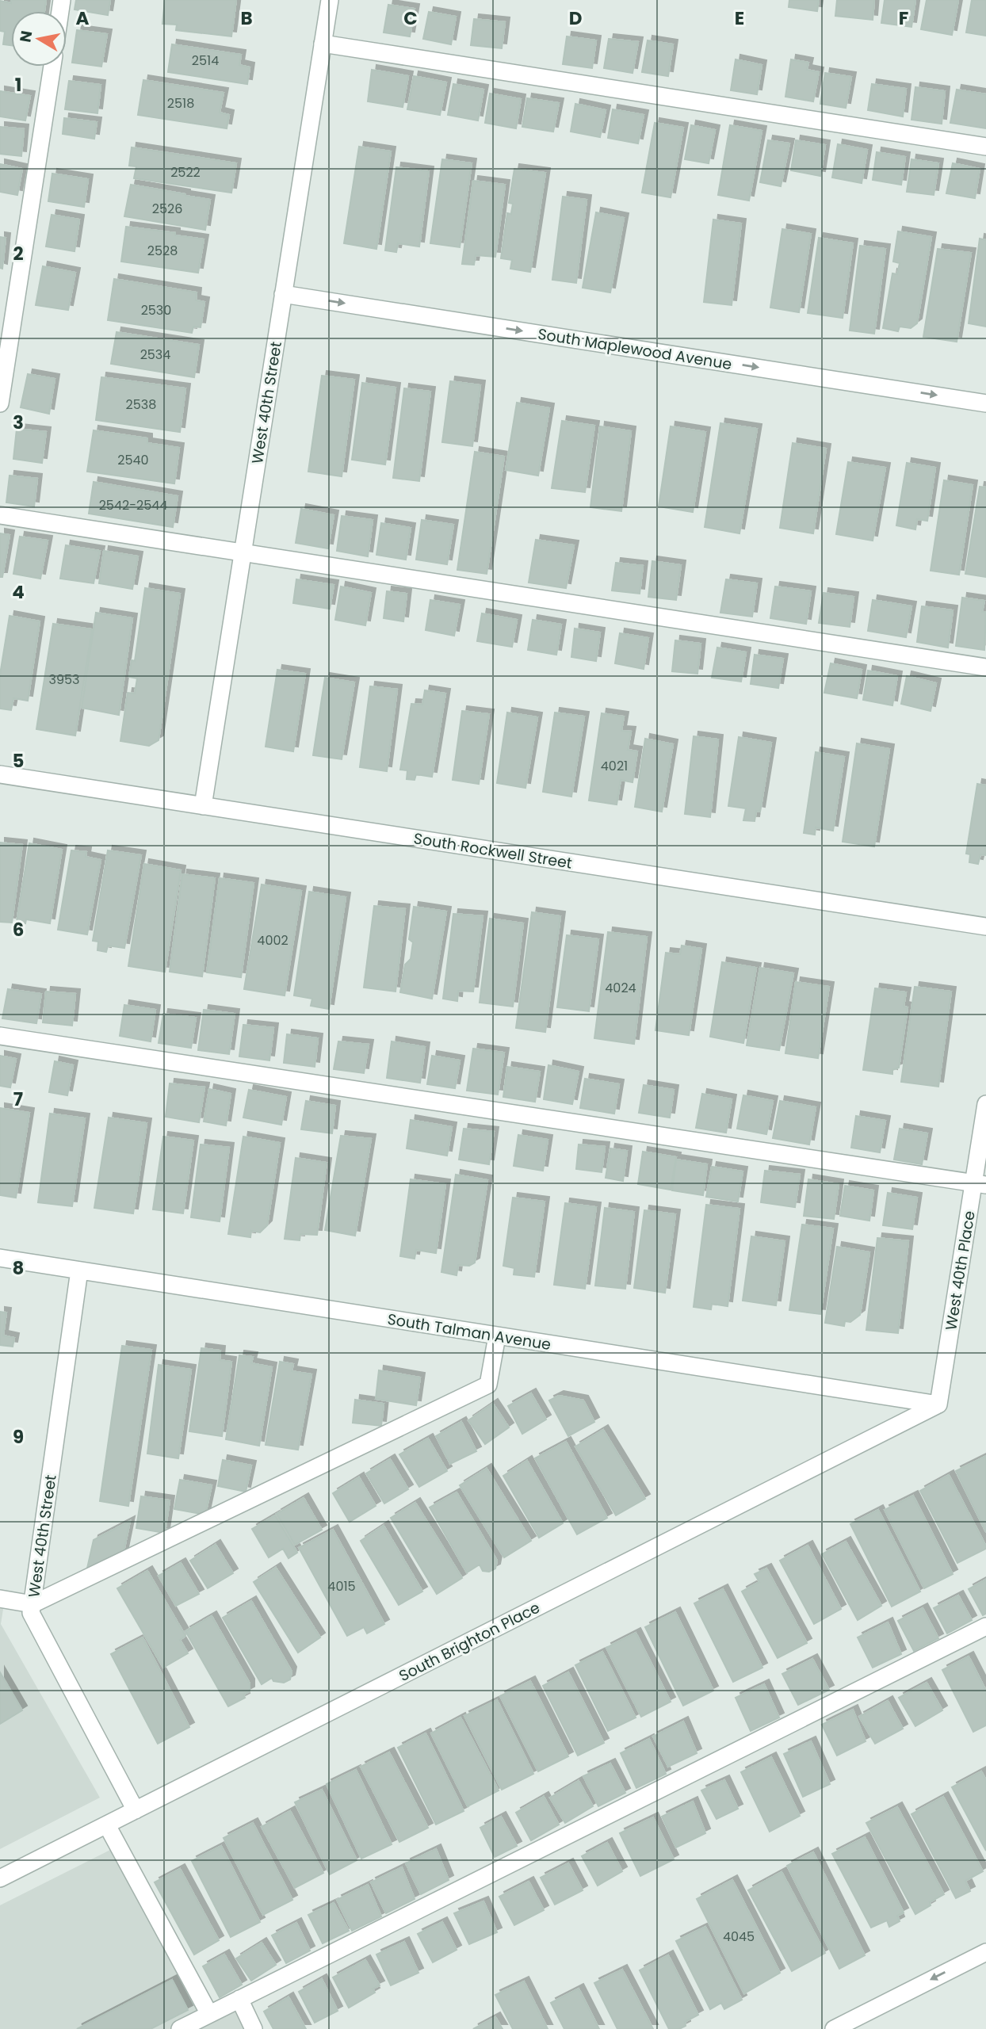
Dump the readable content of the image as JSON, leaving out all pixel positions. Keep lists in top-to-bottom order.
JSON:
{
  "streets": {
    "street": [
      "South Maplewood Avenue",
      "West 40th Street",
      "South Rockwell Street",
      "West 40th Place",
      "South Talman Avenue",
      "South Brighton Place"
    ]
  },
  "crossings": [
    ["South Maplewood Avenue", "West 40th Street"],
    ["West 40th Street", "South Rockwell Street"],
    ["West 40th Street", "South Talman Avenue"],
    ["West 40th Street", "South Brighton Place"],
    ["West 40th Place", "South Talman Avenue"],
    ["West 40th Place", "South Brighton Place"],
    ["South Talman Avenue", "South Brighton Place"]
  ],
  "one_way": ["South Maplewood Avenue"],
  "house_numbers": [
    "2514",
    "2518",
    "2522",
    "2526",
    "2528",
    "2530",
    "2534",
    "2538",
    "2540",
    "2542-2544",
    "3953",
    "4021",
    "4002",
    "4024",
    "4015",
    "4045"
  ],
  "north": "left",
  "grid": {
    "columns": [
      "A",
      "B",
      "C",
      "D",
      "E",
      "F"
    ],
    "rows": [
      "1",
      "2",
      "3",
      "4",
      "5",
      "6",
      "7",
      "8",
      "9"
    ]
  }
}
